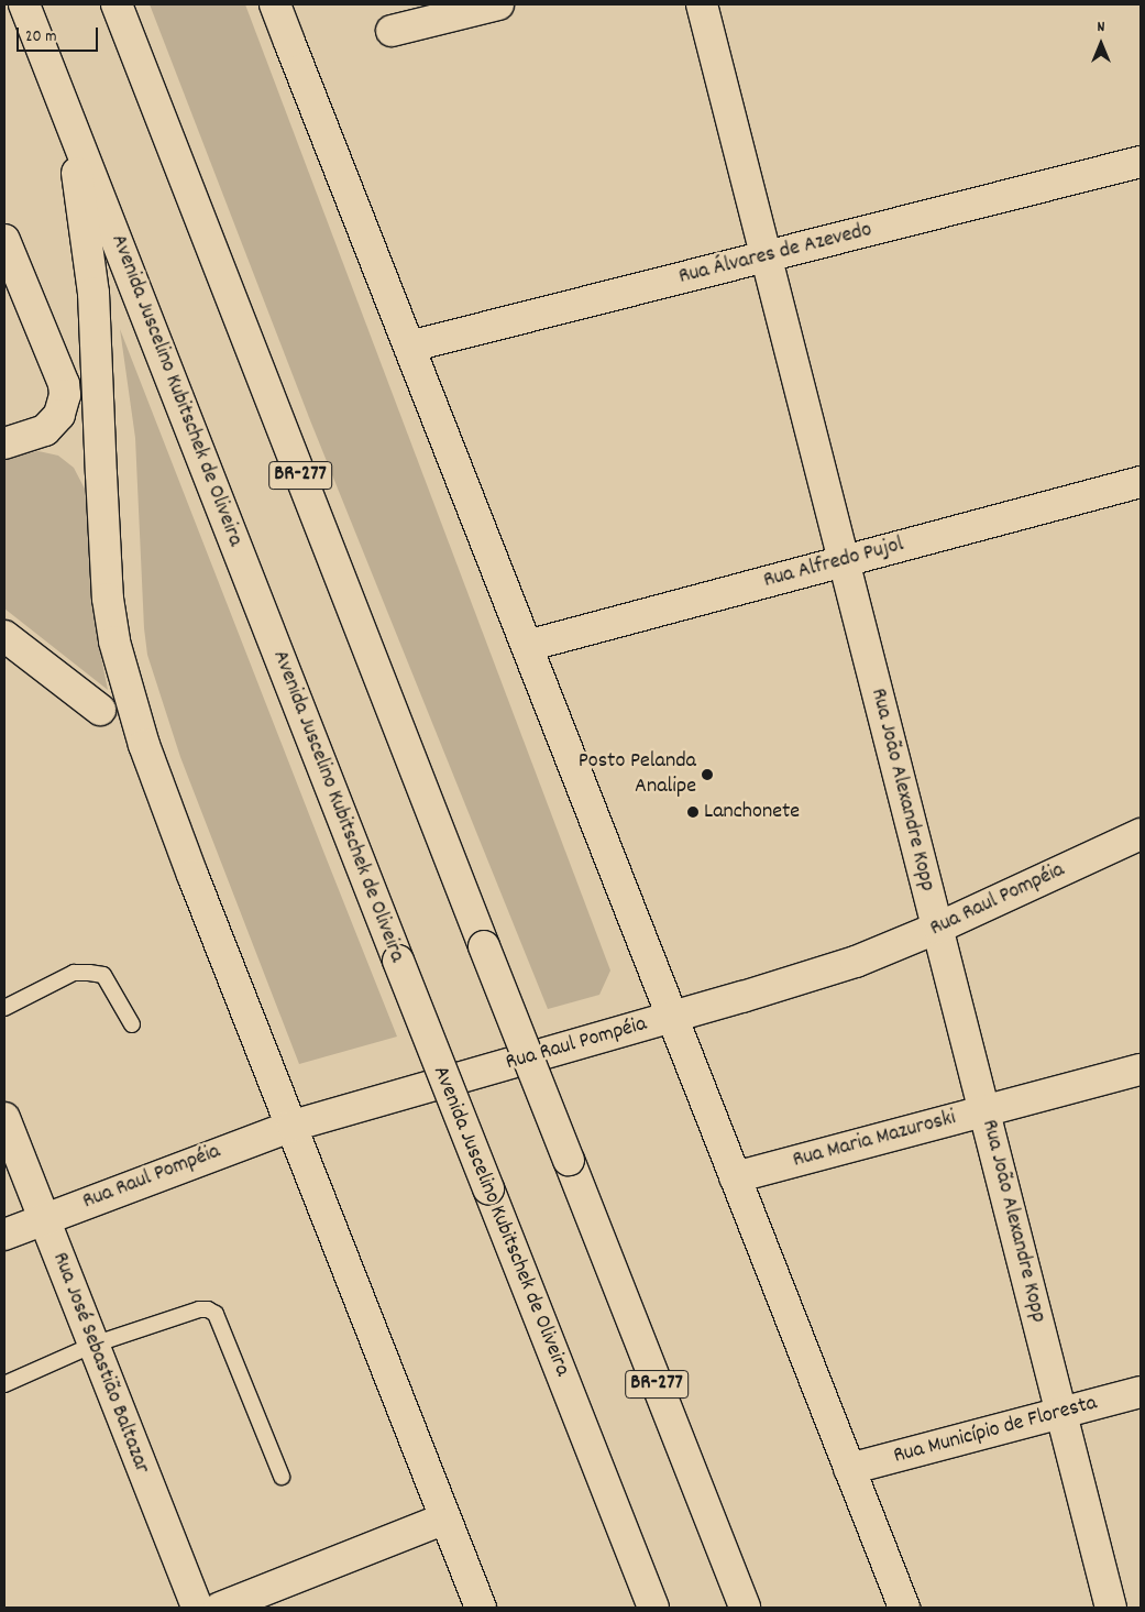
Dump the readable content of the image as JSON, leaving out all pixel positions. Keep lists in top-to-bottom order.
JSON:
{
  "streets": {
    "main road": [
      "Rua Álvares de Azevedo",
      "Avenida Juscelino Kubitschek de Oliveira",
      "BR-277",
      "Rua Alfredo Pujol",
      "Rua João Alexandre Kopp",
      "Rua Raul Pompéia",
      "Rua Maria Mazuroski",
      "Rua José Sebastião Baltazar",
      "Rua Município de Floresta"
    ]
  },
  "crossings": [
    ["Rua Álvares de Azevedo", "Rua João Alexandre Kopp"],
    ["Rua Alfredo Pujol", "Rua João Alexandre Kopp"],
    ["Rua João Alexandre Kopp", "Rua Raul Pompéia"],
    ["Rua João Alexandre Kopp", "Rua Maria Mazuroski"],
    ["Rua João Alexandre Kopp", "Rua Município de Floresta"],
    ["Rua Raul Pompéia", "Rua José Sebastião Baltazar"]
  ],
  "places": ["Posto Pelanda Analipe", "Lanchonete"],
  "scale_bar": "20 m",
  "north": "top"
}
